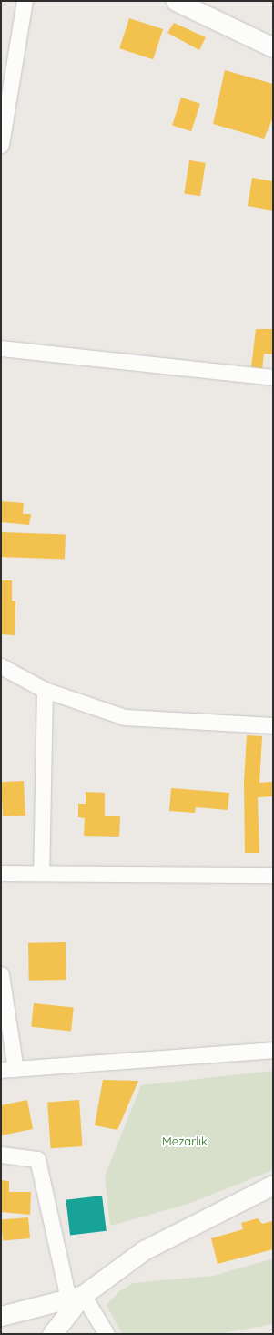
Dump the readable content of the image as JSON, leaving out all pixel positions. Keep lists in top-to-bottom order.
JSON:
{
  "parks": ["Mezarlık"]
}
